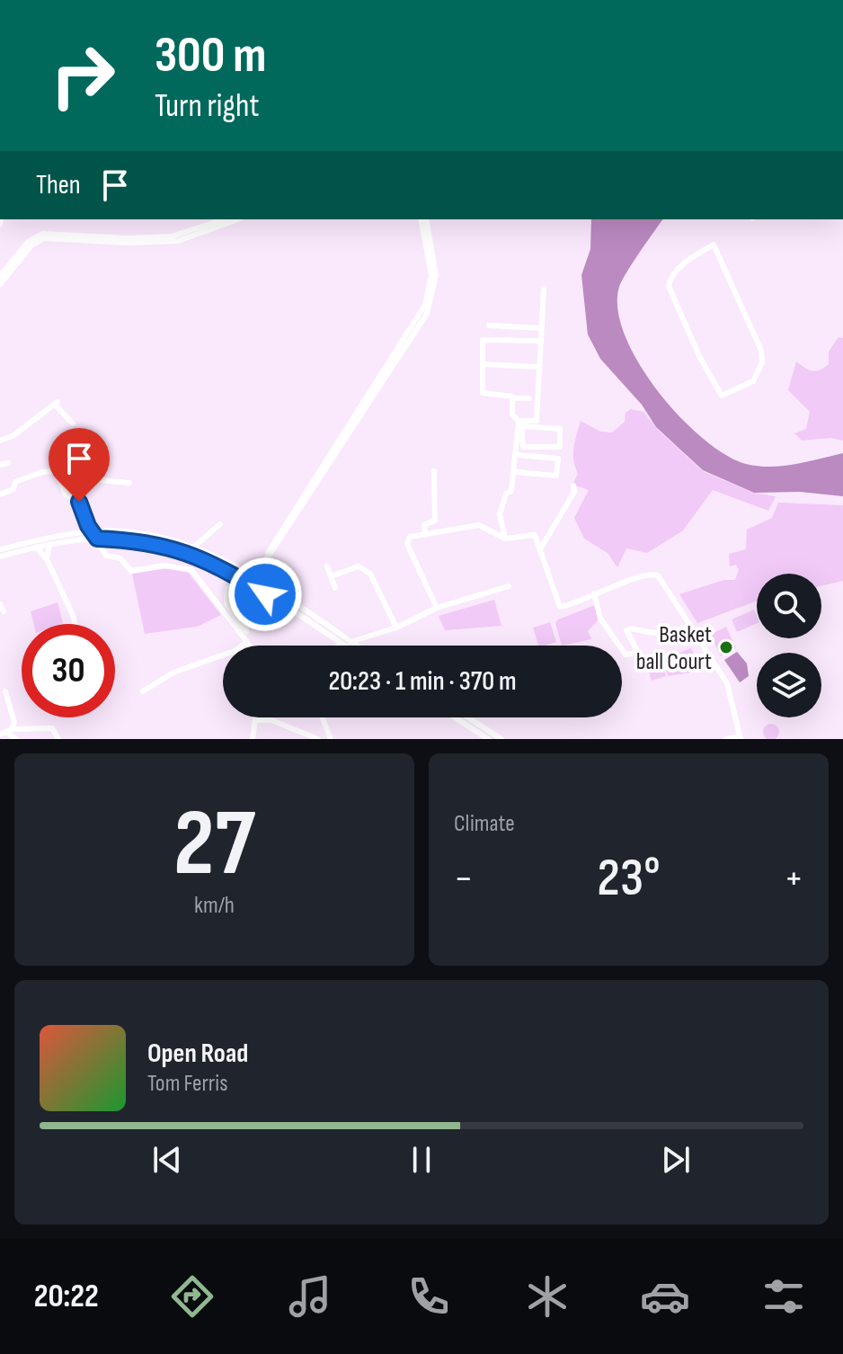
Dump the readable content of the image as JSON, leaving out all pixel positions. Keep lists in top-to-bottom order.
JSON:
{
  "places": ["Basket ball Court"],
  "page": {
    "turn": ["300 m", "Turn right"],
    "then": "Then",
    "limit": "30",
    "trip": "20:23 · 1 min · 370 m",
    "tile": [
      ["27", "km/h"],
      "Climate"
    ],
    "heat": ["−", "23°", "+"],
    "song": ["Open Road", "Tom Ferris"],
    "tabs": "20:22"
  }
}
